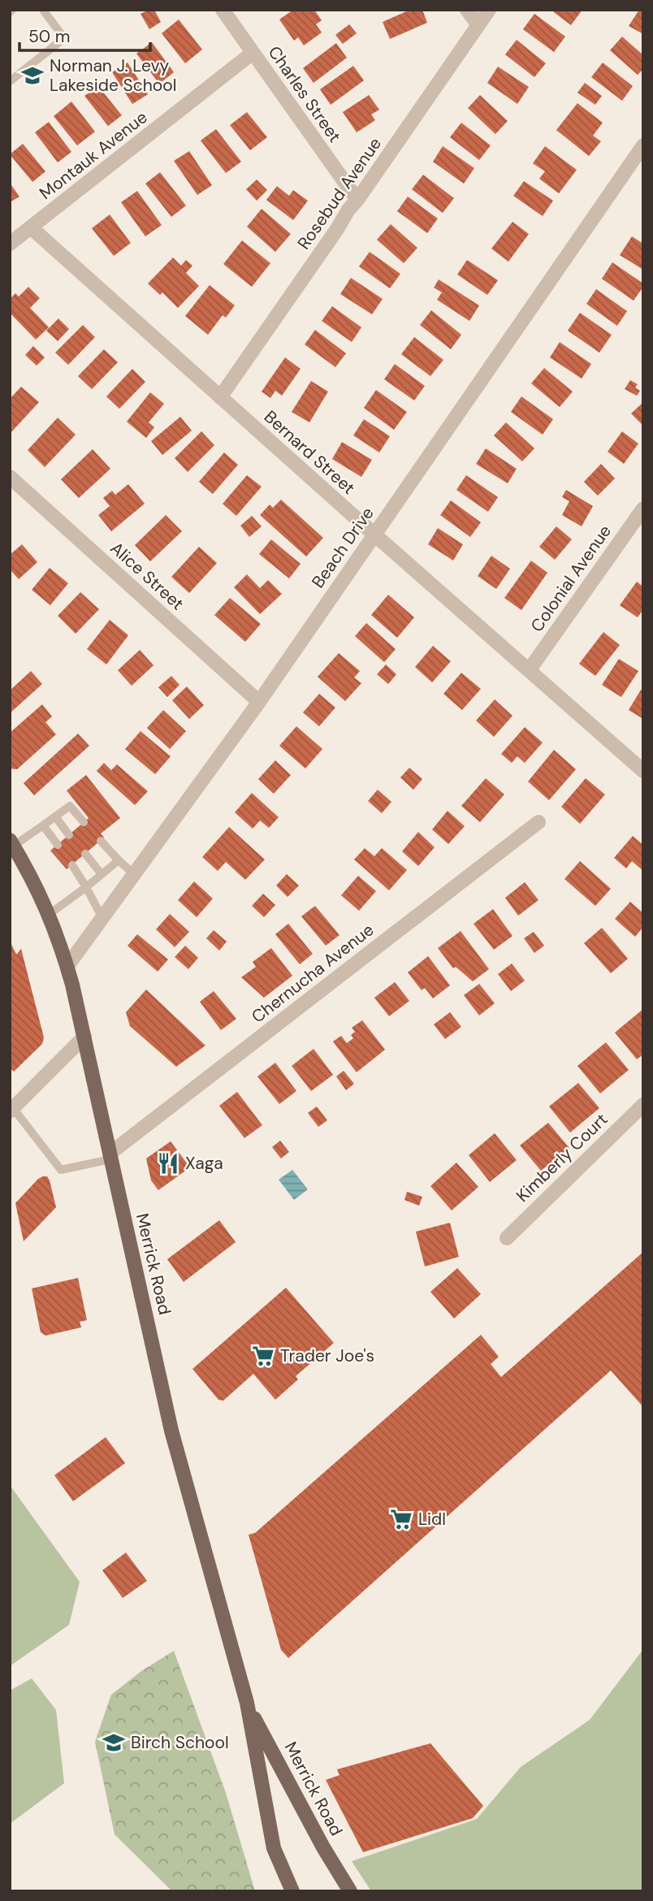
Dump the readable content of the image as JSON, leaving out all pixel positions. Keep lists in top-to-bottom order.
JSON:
{
  "streets": {
    "main road": ["Merrick Road"],
    "street": [
      "Charles Street",
      "Montauk Avenue",
      "Rosebud Avenue",
      "Bernard Street",
      "Beach Drive",
      "Alice Street",
      "Colonial Avenue",
      "Chernucha Avenue",
      "Kimberly Court"
    ]
  },
  "crossings": [
    ["Charles Street", "Montauk Avenue"],
    ["Charles Street", "Rosebud Avenue"],
    ["Montauk Avenue", "Bernard Street"],
    ["Rosebud Avenue", "Bernard Street"],
    ["Bernard Street", "Beach Drive"],
    ["Bernard Street", "Colonial Avenue"],
    ["Beach Drive", "Alice Street"],
    ["Beach Drive", "Merrick Road"],
    ["Chernucha Avenue", "Merrick Road"]
  ],
  "places": {
    "school or university": ["Norman J. Levy Lakeside School", "Birch School"],
    "restaurant": ["Xaga"],
    "supermarket": ["Trader Joe's", "Lidl"]
  },
  "scale_bar": "50 m"
}
